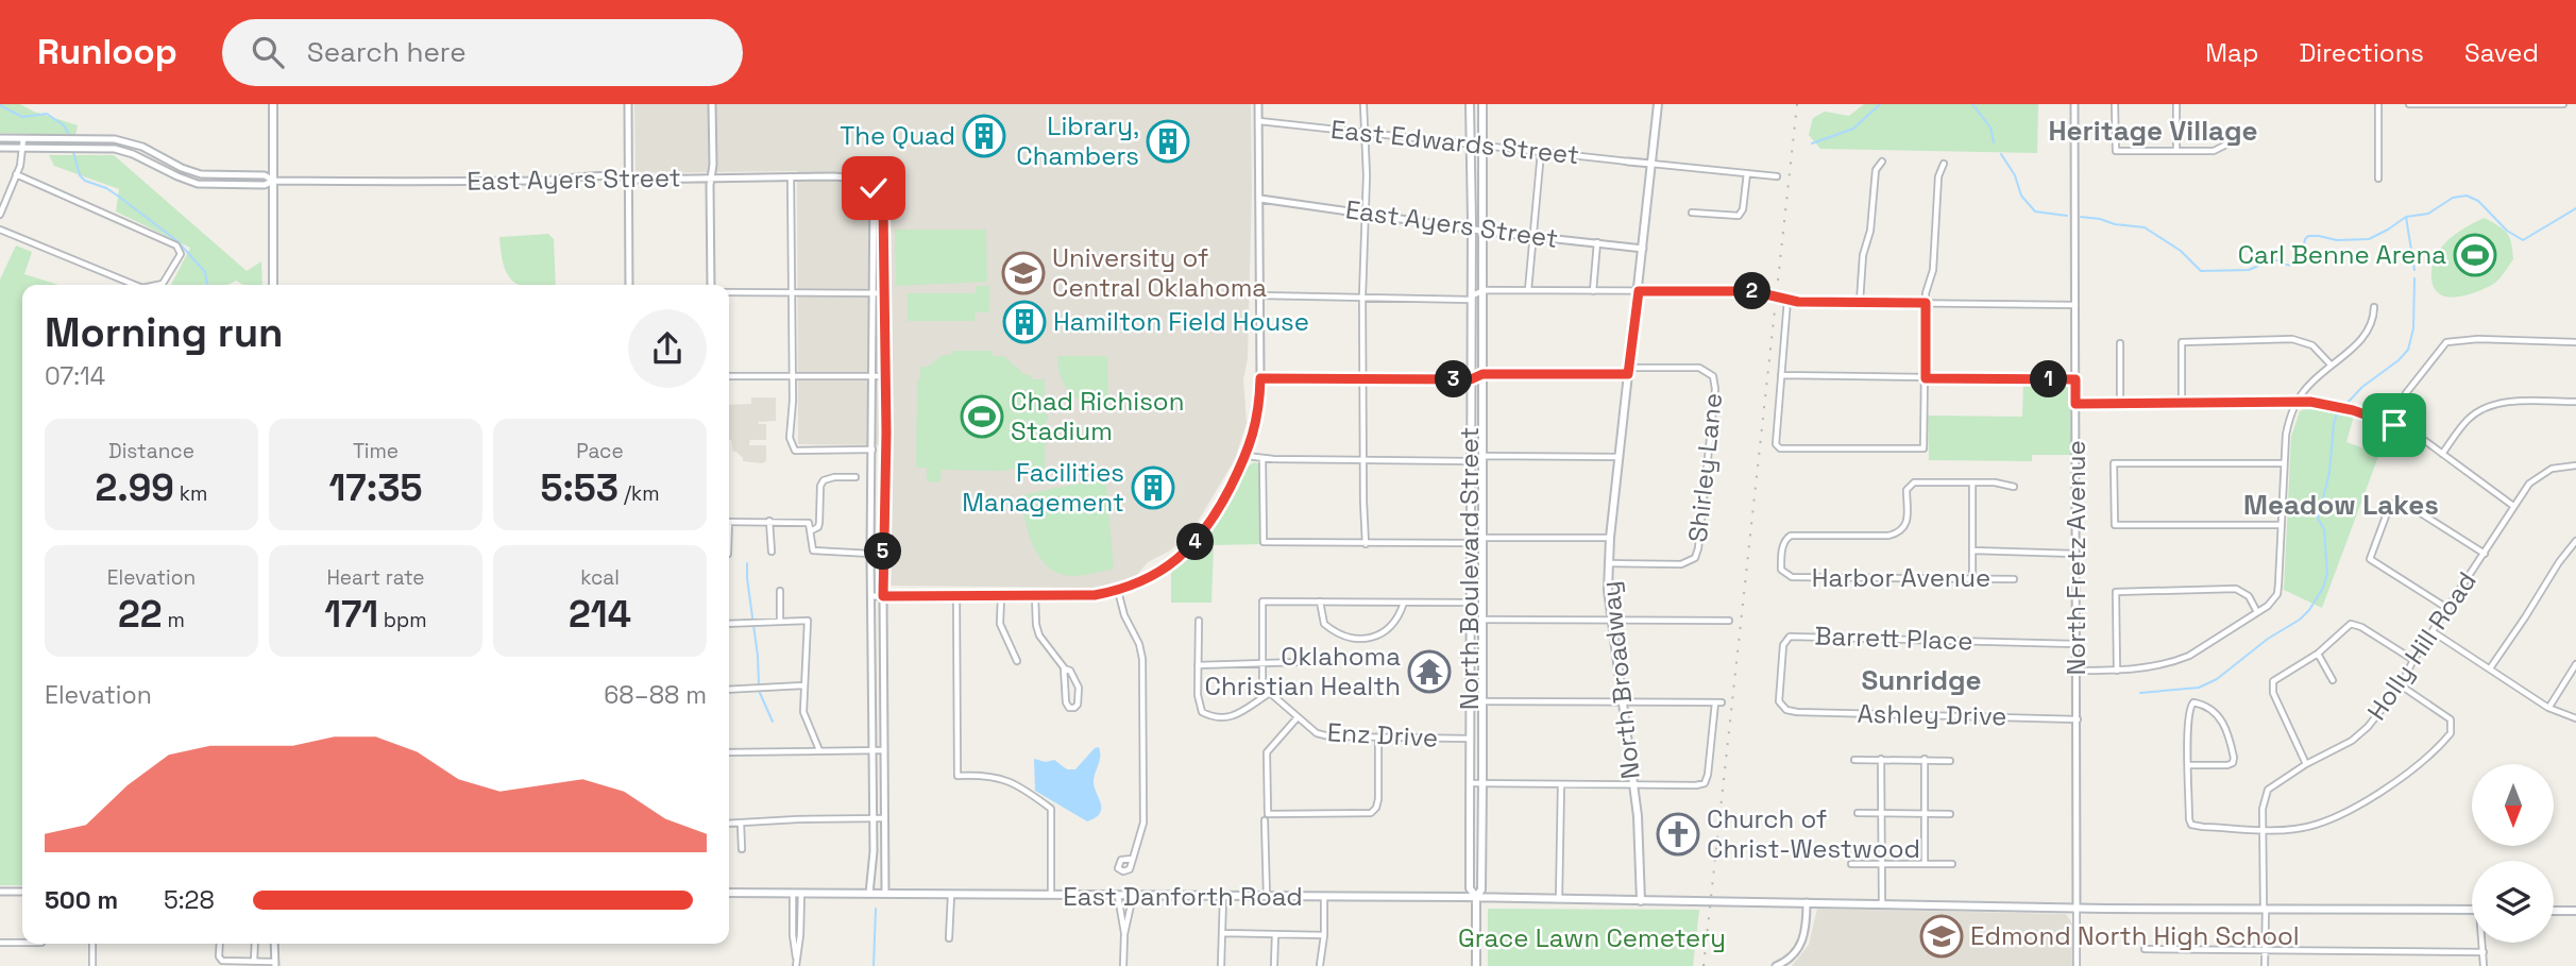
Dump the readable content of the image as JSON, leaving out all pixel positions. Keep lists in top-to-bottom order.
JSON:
{
  "streets": {
    "main road": ["North Boulevard Street", "North Broadway", "East Danforth Road"],
    "street": [
      "East Edwards Street",
      "East Ayers Street",
      "Shirley Lane",
      "North Fretz Avenue",
      "Harbor Avenue",
      "Barrett Place",
      "Holly Hill Road",
      "Ashley Drive",
      "Enz Drive"
    ]
  },
  "crossings": [
    ["East Edwards Street", "North Boulevard Street"],
    ["East Edwards Street", "North Broadway"],
    ["East Ayers Street", "North Boulevard Street"],
    ["East Ayers Street", "North Broadway"],
    ["Shirley Lane", "North Broadway"],
    ["North Fretz Avenue", "Barrett Place"],
    ["North Fretz Avenue", "Ashley Drive"],
    ["North Fretz Avenue", "East Danforth Road"],
    ["North Boulevard Street", "Enz Drive"],
    ["North Boulevard Street", "East Danforth Road"],
    ["Barrett Place", "Ashley Drive"],
    ["Holly Hill Road", "East Danforth Road"],
    ["North Broadway", "East Danforth Road"]
  ],
  "districts": ["Heritage Village", "Meadow Lakes", "Sunridge"],
  "parks": ["Grace Lawn Cemetery"],
  "places": {
    "building": [
      "The Quad",
      "Library, Chambers",
      "Hamilton Field House",
      "Facilities Management"
    ],
    "sports": ["Carl Benne Arena", "Chad Richison Stadium"],
    "school or university": ["University of Central Oklahoma", "Edmond North High School"],
    "temple": ["Oklahoma Christian Health"],
    "church": ["Church of Christ-Westwood"]
  },
  "north": "bottom",
  "page": {
    "header": "Runloop",
    "search": "Search here",
    "nav": ["Map", "Directions", "Saved"],
    "pins": [
      "2",
      "1",
      "3",
      "4",
      "5"
    ],
    "heading": ["Morning run", "07:14"],
    "stats": [
      ["Distance", "2.99 km"],
      ["Time", "17:35"],
      ["Pace", "5:53 /km"],
      ["Elevation", "22 m"],
      ["Heart rate", "171 bpm"],
      ["kcal", "214"]
    ],
    "chart": ["Elevation", "68–88 m"],
    "list": [
      {
        "name": "500 m",
        "note": "5:28"
      }
    ]
  }
}
